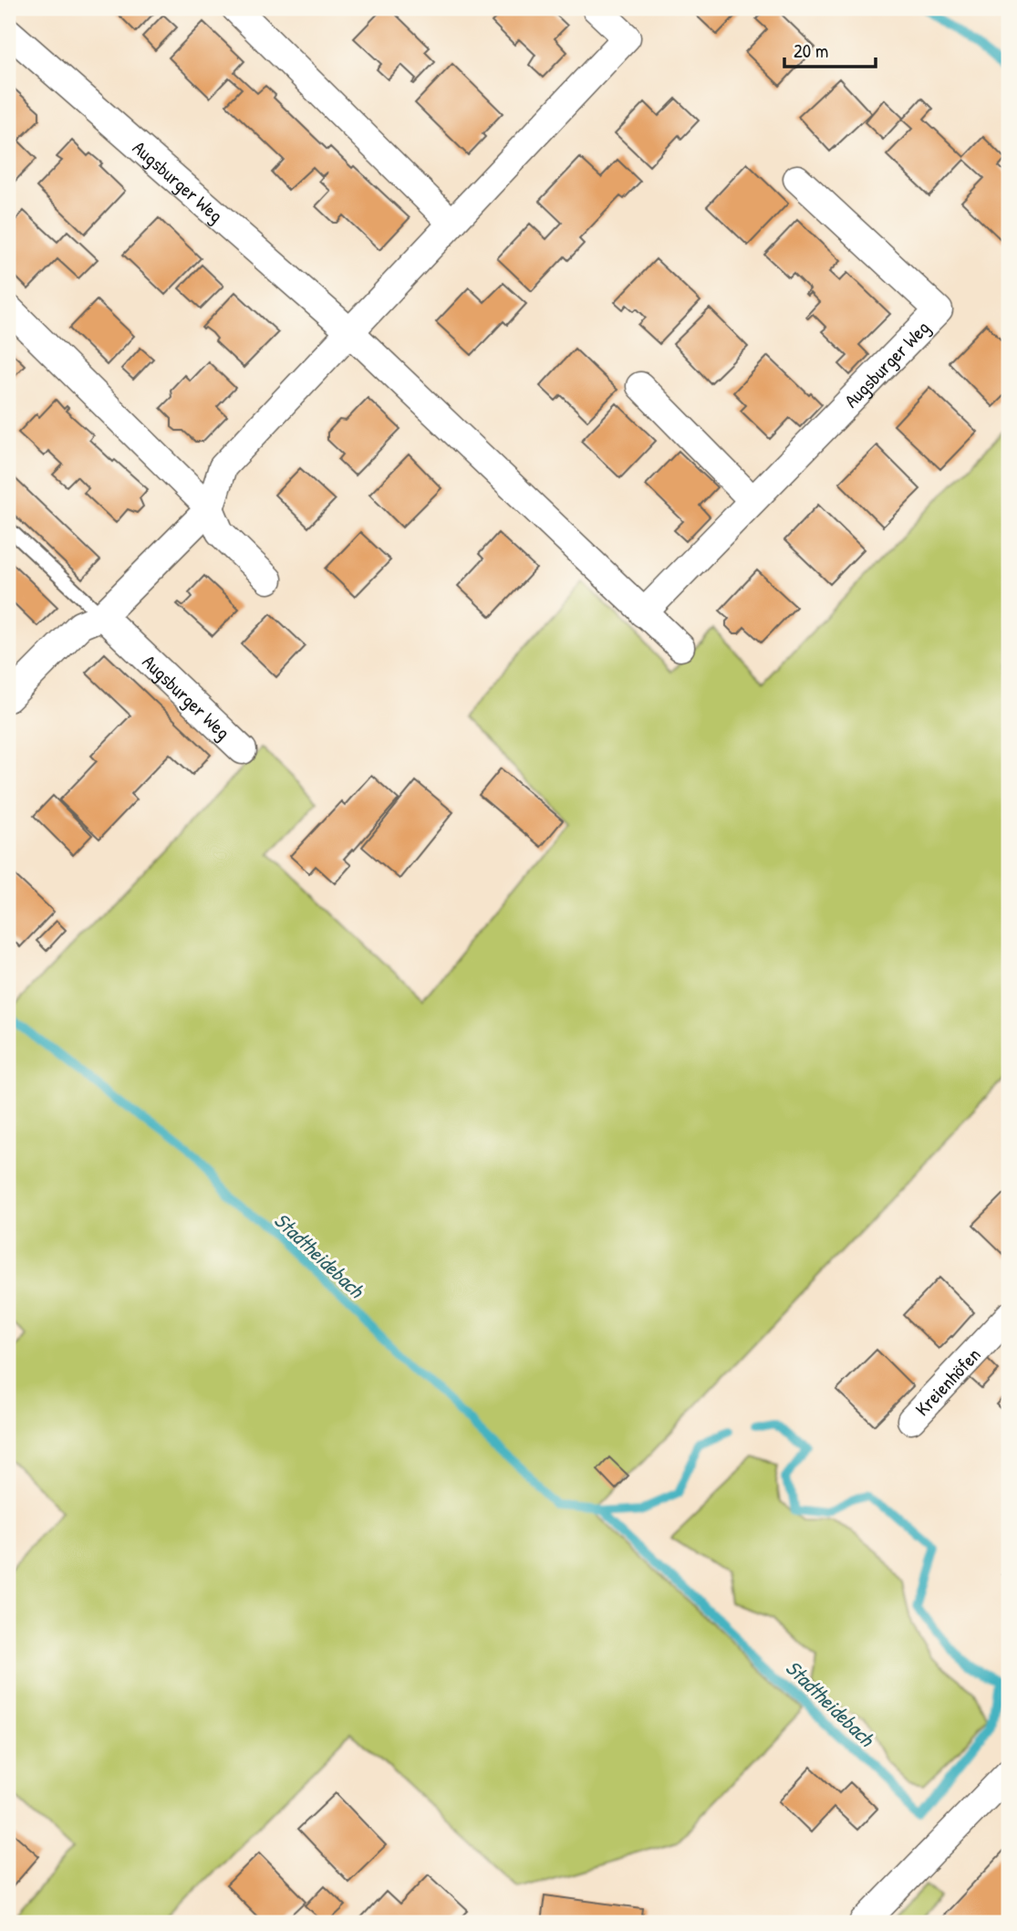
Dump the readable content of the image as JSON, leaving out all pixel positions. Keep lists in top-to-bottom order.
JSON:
{
  "streets": {
    "street": ["Augsburger Weg", "Kreienhöfen"]
  },
  "water": ["Stadtheidebach"],
  "scale_bar": "20 m"
}
